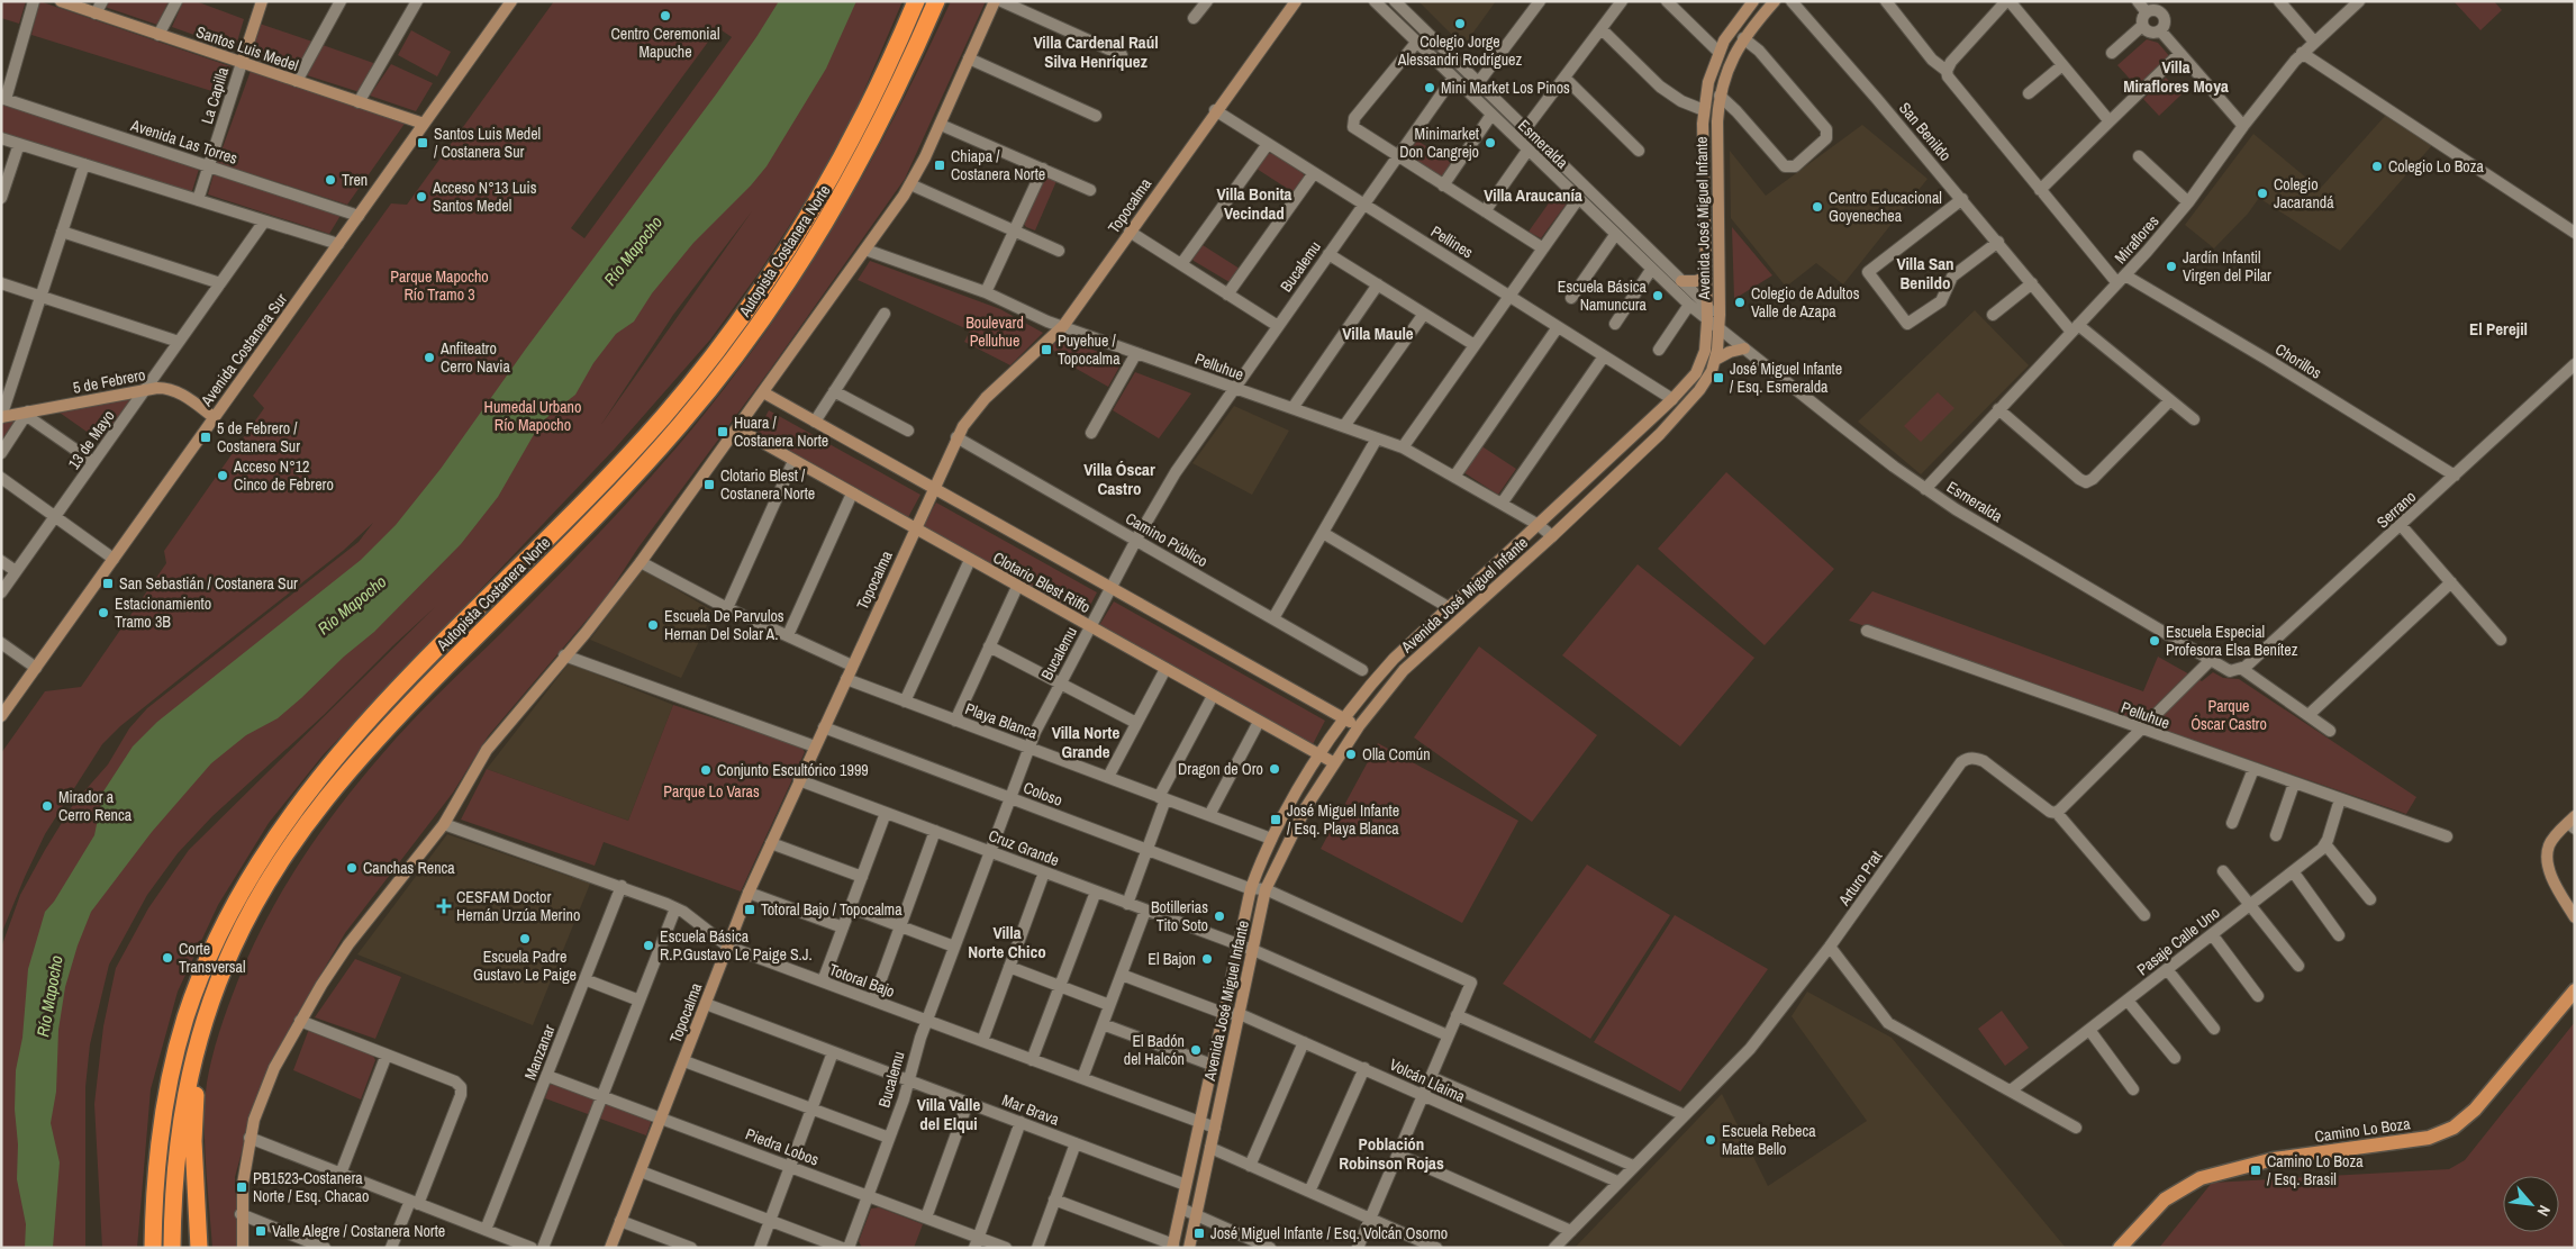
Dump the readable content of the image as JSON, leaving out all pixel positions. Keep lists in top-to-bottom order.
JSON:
{
  "streets": {
    "highway": ["Autopista Costanera Norte"],
    "main road": ["Camino Lo Boza"],
    "street": [
      "Santos Luis Medel",
      "La Capilla",
      "San Benildo",
      "Avenida Las Torres",
      "Esmeralda",
      "Topocalma",
      "Avenida José Miguel Infante",
      "Miraflores",
      "Pellines",
      "Bucalemu",
      "Avenida Costanera Sur",
      "Chorillos",
      "Pelluhue",
      "5 de Febrero",
      "13 de Mayo",
      "Serrano",
      "Camino Público",
      "Clotario Blest Riffo",
      "Playa Blanca",
      "Coloso",
      "Cruz Grande",
      "Arturo Prat",
      "Pasaje Calle Uno",
      "Totoral Bajo",
      "Manzanar",
      "Volcán Llaima",
      "Mar Brava",
      "Piedra Lobos"
    ]
  },
  "crossings": [
    ["Santos Luis Medel", "La Capilla"],
    ["Santos Luis Medel", "Avenida Costanera Sur"],
    ["La Capilla", "Avenida Las Torres"],
    ["San Benildo", "Miraflores"],
    ["Avenida Las Torres", "Avenida Costanera Sur"],
    ["Esmeralda", "Avenida José Miguel Infante"],
    ["Esmeralda", "Miraflores"],
    ["Esmeralda", "Bucalemu"],
    ["Esmeralda", "Serrano"],
    ["Topocalma", "Pellines"],
    ["Topocalma", "Pelluhue"],
    ["Topocalma", "Camino Público"],
    ["Topocalma", "Clotario Blest Riffo"],
    ["Topocalma", "Playa Blanca"],
    ["Topocalma", "Coloso"],
    ["Topocalma", "Cruz Grande"],
    ["Topocalma", "Totoral Bajo"],
    ["Topocalma", "Mar Brava"],
    ["Topocalma", "Piedra Lobos"],
    ["Avenida José Miguel Infante", "Pellines"],
    ["Avenida José Miguel Infante", "Pelluhue"],
    ["Avenida José Miguel Infante", "Clotario Blest Riffo"],
    ["Avenida José Miguel Infante", "Playa Blanca"],
    ["Avenida José Miguel Infante", "Coloso"],
    ["Avenida José Miguel Infante", "Cruz Grande"],
    ["Avenida José Miguel Infante", "Totoral Bajo"],
    ["Avenida José Miguel Infante", "Volcán Llaima"],
    ["Avenida José Miguel Infante", "Mar Brava"],
    ["Miraflores", "Chorillos"],
    ["Pellines", "Bucalemu"],
    ["Bucalemu", "Pelluhue"],
    ["Bucalemu", "Camino Público"],
    ["Bucalemu", "Clotario Blest Riffo"],
    ["Bucalemu", "Playa Blanca"],
    ["Bucalemu", "Coloso"],
    ["Bucalemu", "Cruz Grande"],
    ["Bucalemu", "Totoral Bajo"],
    ["Bucalemu", "Mar Brava"],
    ["Bucalemu", "Piedra Lobos"],
    ["Avenida Costanera Sur", "5 de Febrero"],
    ["Chorillos", "Serrano"],
    ["5 de Febrero", "13 de Mayo"],
    ["Arturo Prat", "Volcán Llaima"],
    ["Totoral Bajo", "Manzanar"],
    ["Manzanar", "Piedra Lobos"]
  ],
  "districts": [
    "Villa Cardenal Raúl Silva Henríquez",
    "Villa Miraflores Moya",
    "Villa Bonita Vecindad",
    "Villa Araucanía",
    "Villa San Benildo",
    "El Perejil",
    "Villa Maule",
    "Villa Óscar Castro",
    "Villa Norte Grande",
    "Villa Norte Chico",
    "Villa Valle del Elqui",
    "Población Robinson Rojas"
  ],
  "water": ["Río Mapocho"],
  "parks": [
    "Parque Mapocho Río Tramo 3",
    "Boulevard Pelluhue",
    "Humedal Urbano Río Mapocho",
    "Parque Óscar Castro",
    "Parque Lo Varas"
  ],
  "places": {
    "other": [
      "Centro Ceremonial Mapuche",
      "Colegio Jorge Alessandri Rodríguez",
      "Mini Market Los Pinos",
      "Minimarket Don Cangrejo",
      "Colegio Lo Boza",
      "Tren",
      "Colegio Jacarandá",
      "Acceso N°13 Luis Santos Medel",
      "Centro Educacional Goyenechea",
      "Jardín Infantil Virgen del Pilar",
      "Escuela Básica Namuncura",
      "Colegio de Adultos Valle de Azapa",
      "Anfiteatro Cerro Navia",
      "Acceso N°12 Cinco de Febrero",
      "Estacionamiento Tramo 3B",
      "Escuela De Parvulos Hernan Del Solar A.",
      "Escuela Especial Profesora Elsa Benítez",
      "Olla Común",
      "Dragon de Oro",
      "Conjunto Escultórico 1999",
      "Mirador a Cerro Renca",
      "Canchas Renca",
      "Botillerias Tito Soto",
      "Escuela Padre Gustavo Le Paige",
      "Escuela Básica R.P.Gustavo Le Paige S.J.",
      "Corte Transversal",
      "El Bajon",
      "El Badón del Halcón",
      "Escuela Rebeca Matte Bello"
    ],
    "transit": [
      "Santos Luis Medel / Costanera Sur",
      "Chiapa / Costanera Norte",
      "Puyehue / Topocalma",
      "José Miguel Infante / Esq. Esmeralda",
      "Huara / Costanera Norte",
      "5 de Febrero / Costanera Sur",
      "Clotario Blest / Costanera Norte",
      "San Sebastián / Costanera Sur",
      "José Miguel Infante / Esq. Playa Blanca",
      "Totoral Bajo / Topocalma",
      "Camino Lo Boza / Esq. Brasil",
      "PB1523-Costanera Norte / Esq. Chacao",
      "Valle Alegre / Costanera Norte",
      "José Miguel Infante / Esq. Volcán Osorno"
    ],
    "health": ["CESFAM Doctor Hernán Urzúa Merino"]
  },
  "north": "bottom right"
}
